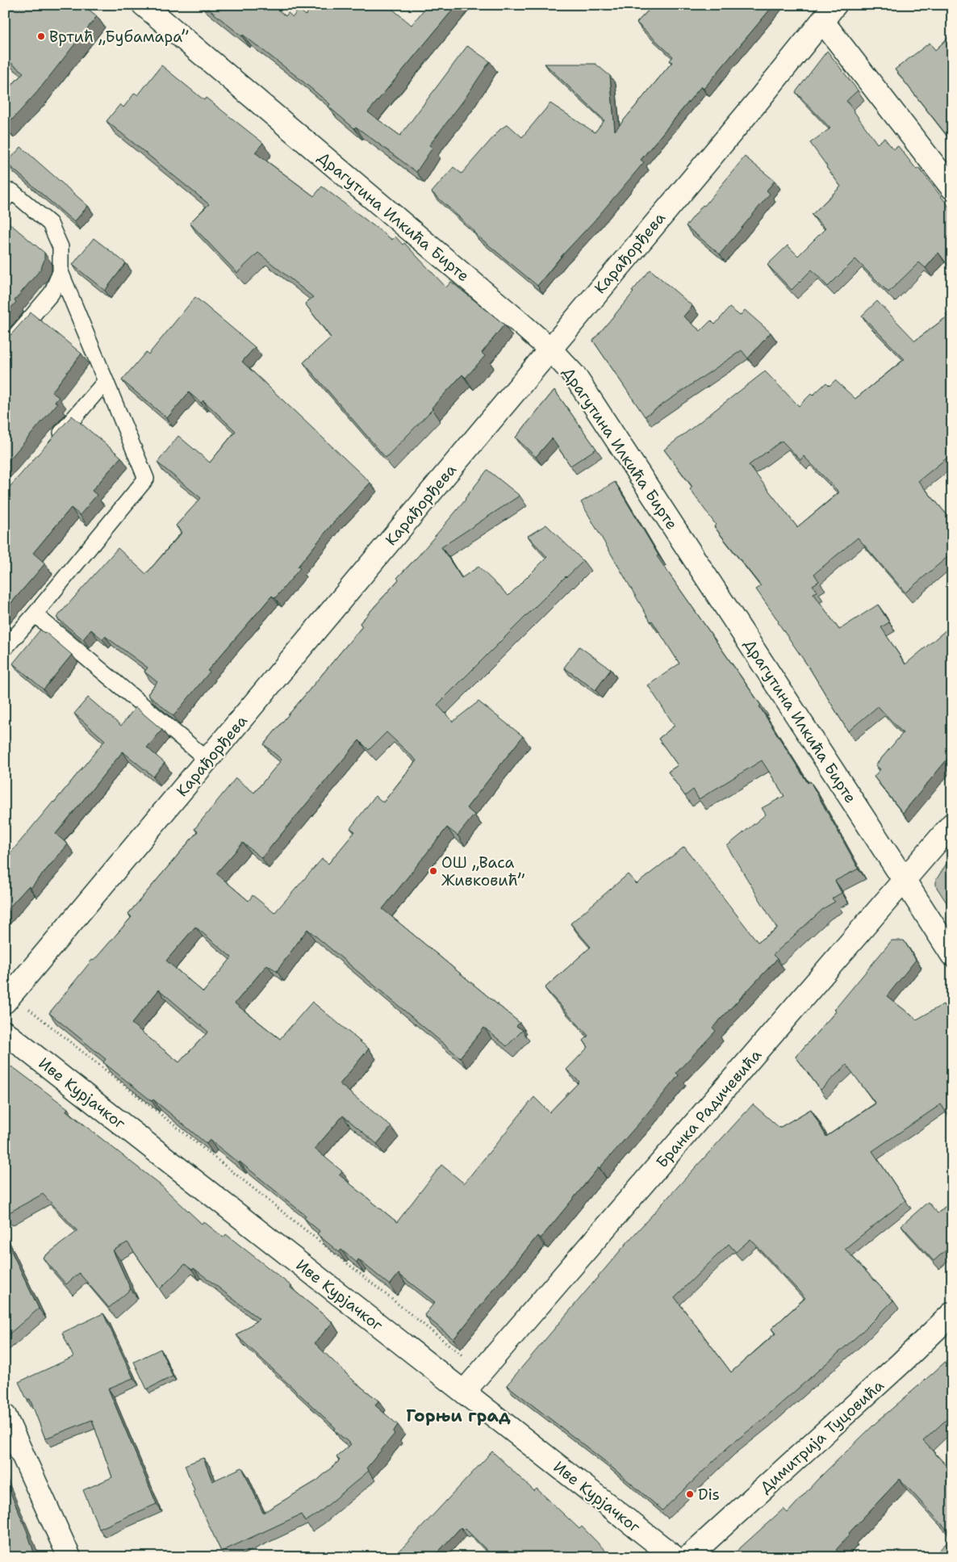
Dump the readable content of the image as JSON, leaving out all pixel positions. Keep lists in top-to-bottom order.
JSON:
{
  "streets": {
    "street": [
      "Драгутина Илкића Бирте",
      "Карађорђева",
      "Иве Курјачког",
      "Бранка Радичевића",
      "Димитрија Туцовића"
    ]
  },
  "crossings": [
    ["Драгутина Илкића Бирте", "Карађорђева"],
    ["Драгутина Илкића Бирте", "Бранка Радичевића"],
    ["Иве Курјачког", "Бранка Радичевића"]
  ],
  "districts": ["Горњи град"],
  "places": ["Вртић „Бубамара”", "ОШ „Васа Живковић”", "Dis"]
}
